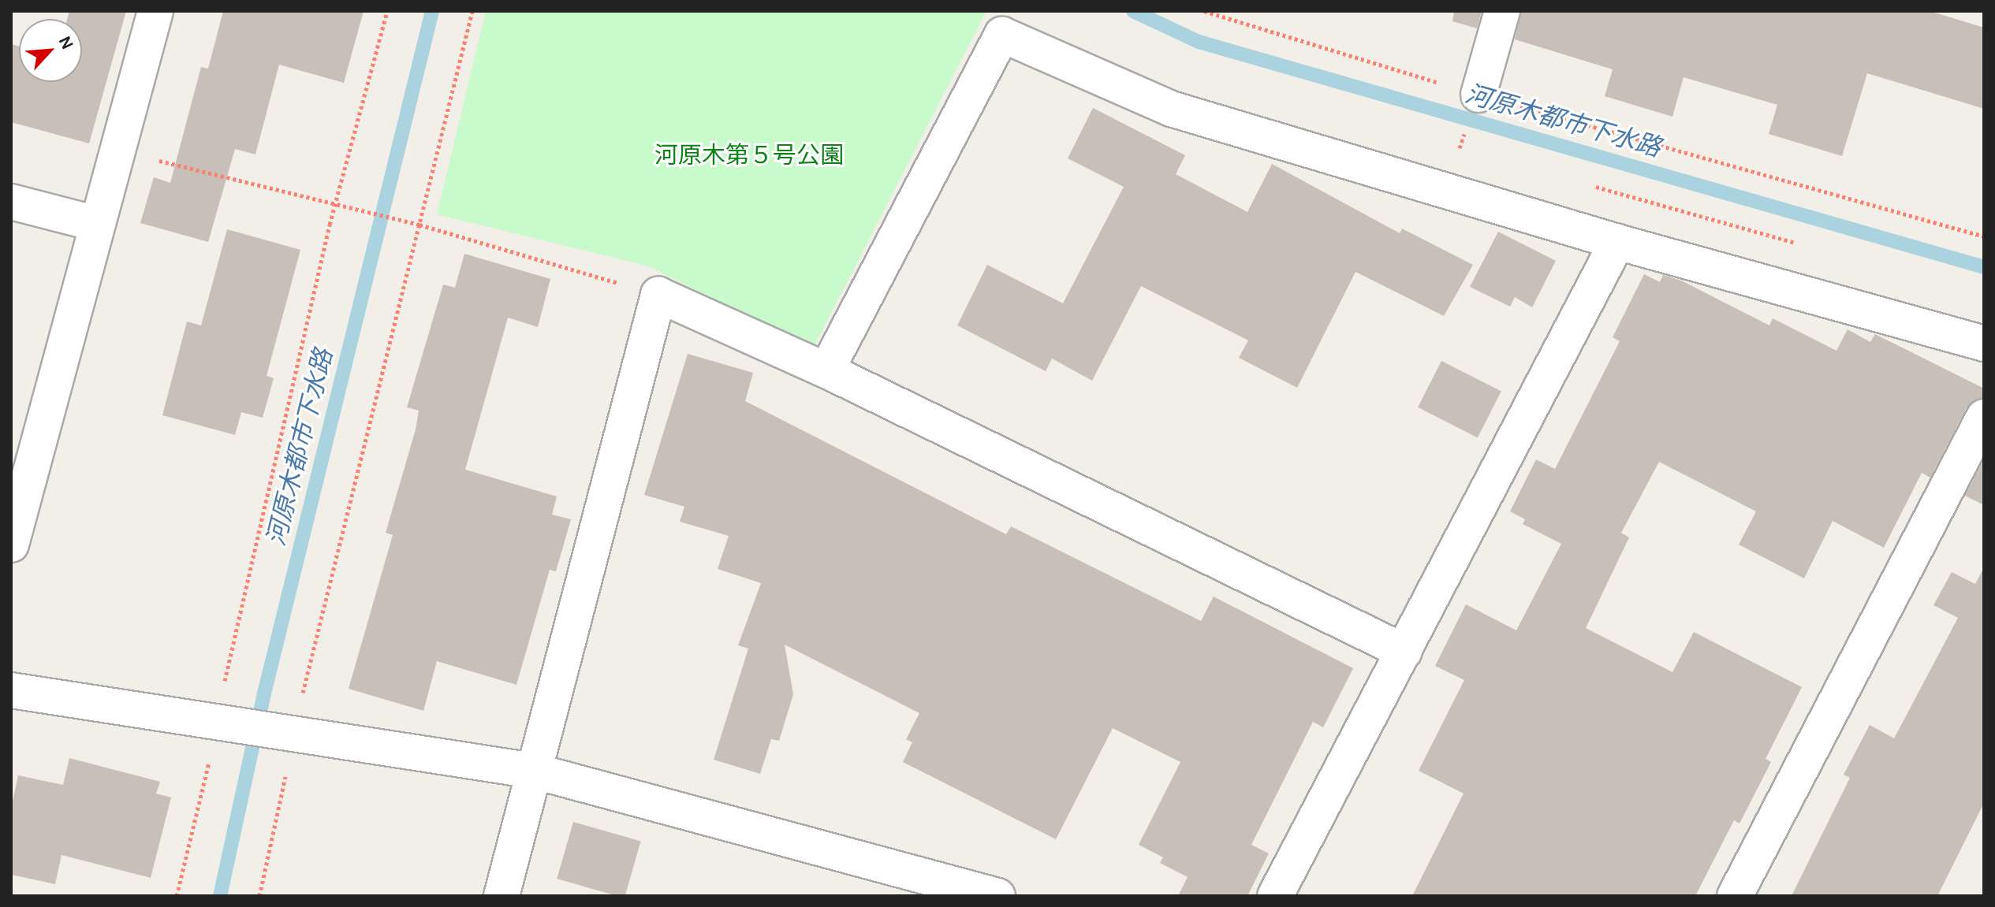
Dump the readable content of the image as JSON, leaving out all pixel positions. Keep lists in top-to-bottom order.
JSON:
{
  "water": ["河原木都市下水路"],
  "parks": ["河原木第５号公園"],
  "north": "top right"
}
